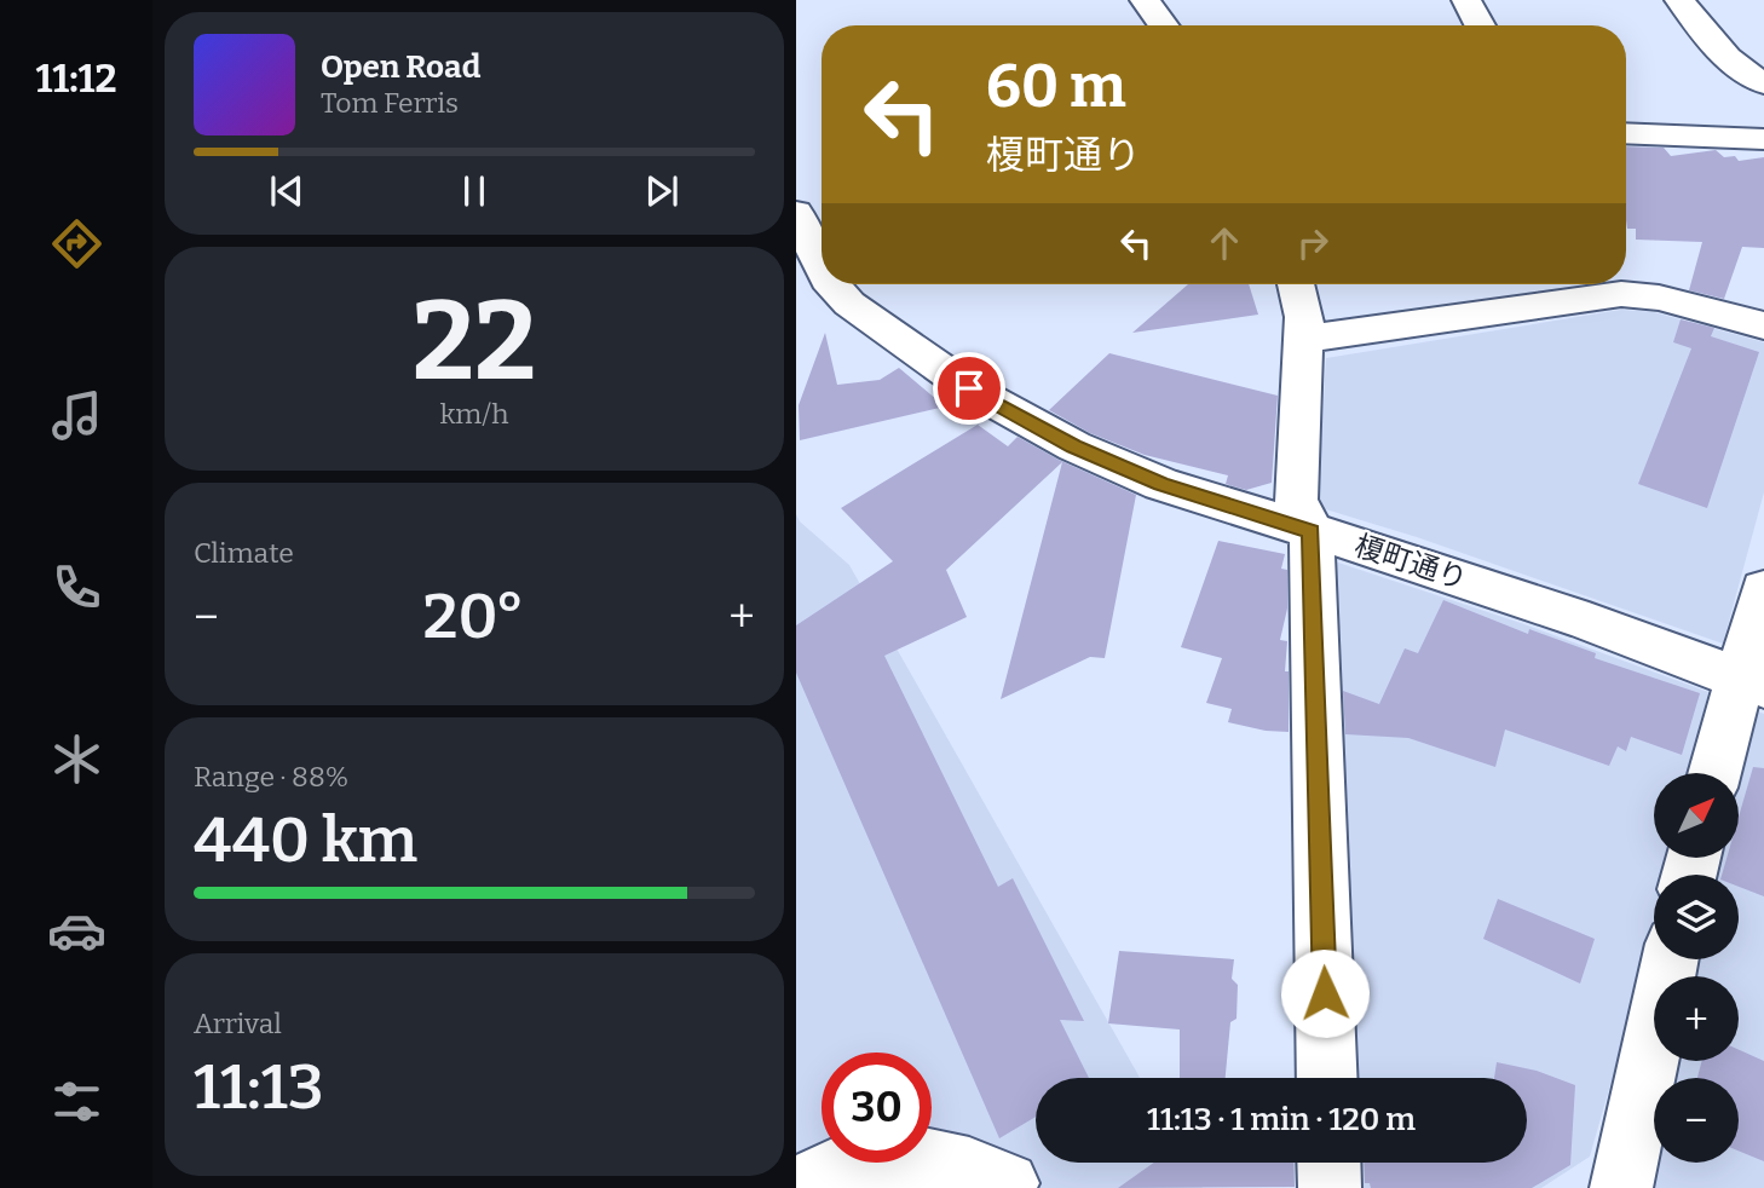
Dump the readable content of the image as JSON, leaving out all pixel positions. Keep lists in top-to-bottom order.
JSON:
{
  "streets": {
    "street": ["榎町通り"]
  },
  "north": "top right",
  "page": {
    "tabs": "11:12",
    "turn": ["60 m", "榎町通り"],
    "song": ["Open Road", "Tom Ferris"],
    "tile": [
      ["22", "km/h"],
      "Climate",
      ["Range · 88%", "440 km"],
      ["Arrival", "11:13"]
    ],
    "heat": ["−", "20°", "+"],
    "map_buttons": ["+", "−"],
    "limit": "30",
    "trip": "11:13 · 1 min · 120 m"
  }
}
